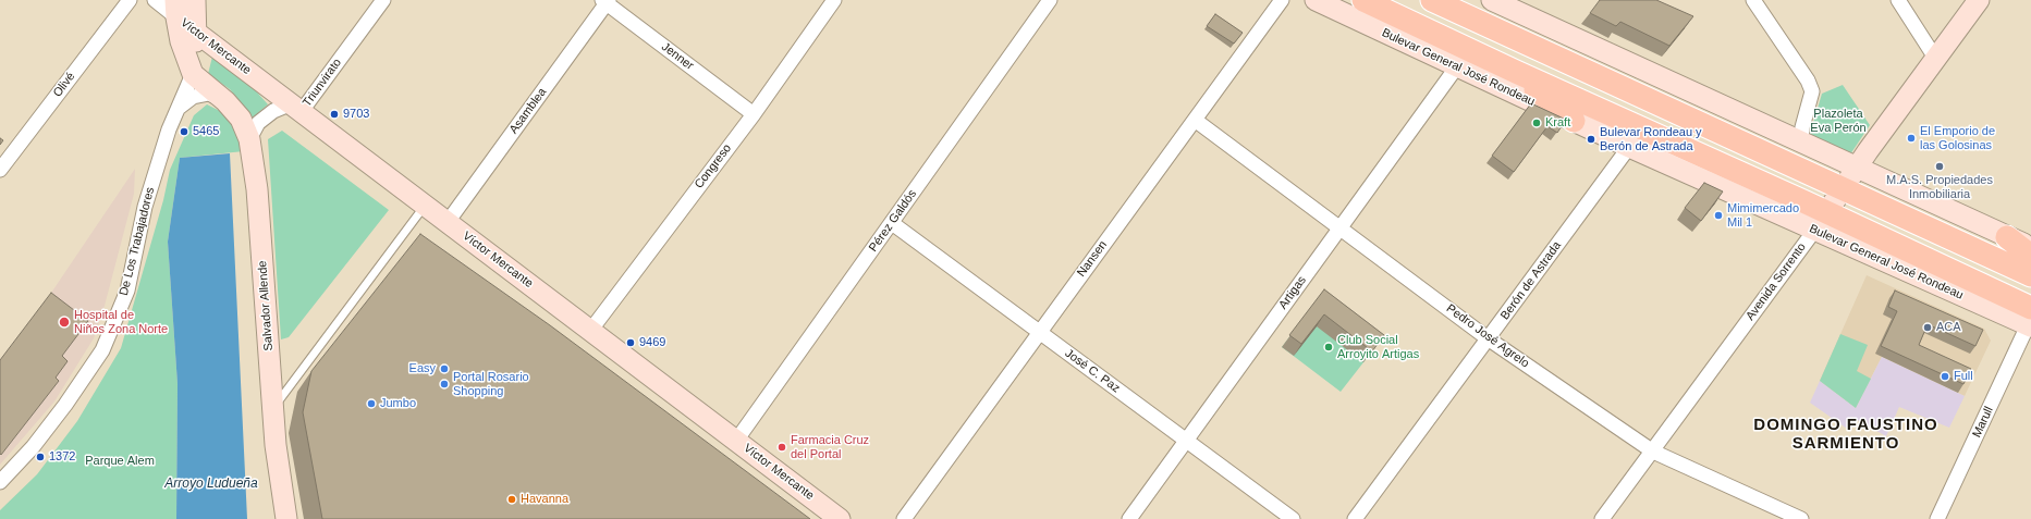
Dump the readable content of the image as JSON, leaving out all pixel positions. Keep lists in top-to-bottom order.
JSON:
{
  "streets": {
    "main road": [
      "Víctor Mercante",
      "Bulevar General José Rondeau",
      "Avenida Sorrento",
      "Salvador Allende"
    ],
    "street": [
      "Jenner",
      "Triunvirato",
      "Olivé",
      "Asamblea",
      "Congreso",
      "Pérez Galdós",
      "De Los Trabajadores",
      "Nansen",
      "Berón de Astrada",
      "Artigas",
      "Pedro José Agrelo",
      "José C. Paz",
      "Marull"
    ]
  },
  "crossings": [
    ["Víctor Mercante", "Triunvirato"],
    ["Víctor Mercante", "Asamblea"],
    ["Víctor Mercante", "Congreso"],
    ["Víctor Mercante", "Pérez Galdós"],
    ["Jenner", "Asamblea"],
    ["Jenner", "Congreso"],
    ["Bulevar General José Rondeau", "Berón de Astrada"],
    ["Bulevar General José Rondeau", "Avenida Sorrento"],
    ["Bulevar General José Rondeau", "Artigas"],
    ["Bulevar General José Rondeau", "Marull"],
    ["Triunvirato", "Salvador Allende"],
    ["Pérez Galdós", "José C. Paz"],
    ["De Los Trabajadores", "Salvador Allende"],
    ["Nansen", "Pedro José Agrelo"],
    ["Nansen", "José C. Paz"],
    ["Berón de Astrada", "Pedro José Agrelo"],
    ["Avenida Sorrento", "Pedro José Agrelo"],
    ["Artigas", "Pedro José Agrelo"],
    ["Artigas", "José C. Paz"]
  ],
  "districts": ["DOMINGO FAUSTINO SARMIENTO"],
  "water": ["Arroyo Ludueña"],
  "parks": ["Plazoleta Eva Perón", "Parque Alem"],
  "places": [
    "9703",
    "Kraft",
    "5465",
    "El Emporio de las Golosinas",
    "Bulevar Rondeau y Berón de Astrada",
    "M.A.S. Propiedades Inmobiliaria",
    "Mimimercado Mil 1",
    "Hospital de Niños Zona Norte",
    "ACA",
    "9469",
    "Club Social Arroyito Artigas",
    "Easy",
    "Full",
    "Portal Rosario Shopping",
    "Jumbo",
    "Farmacia Cruz del Portal",
    "1372",
    "Havanna"
  ]
}
